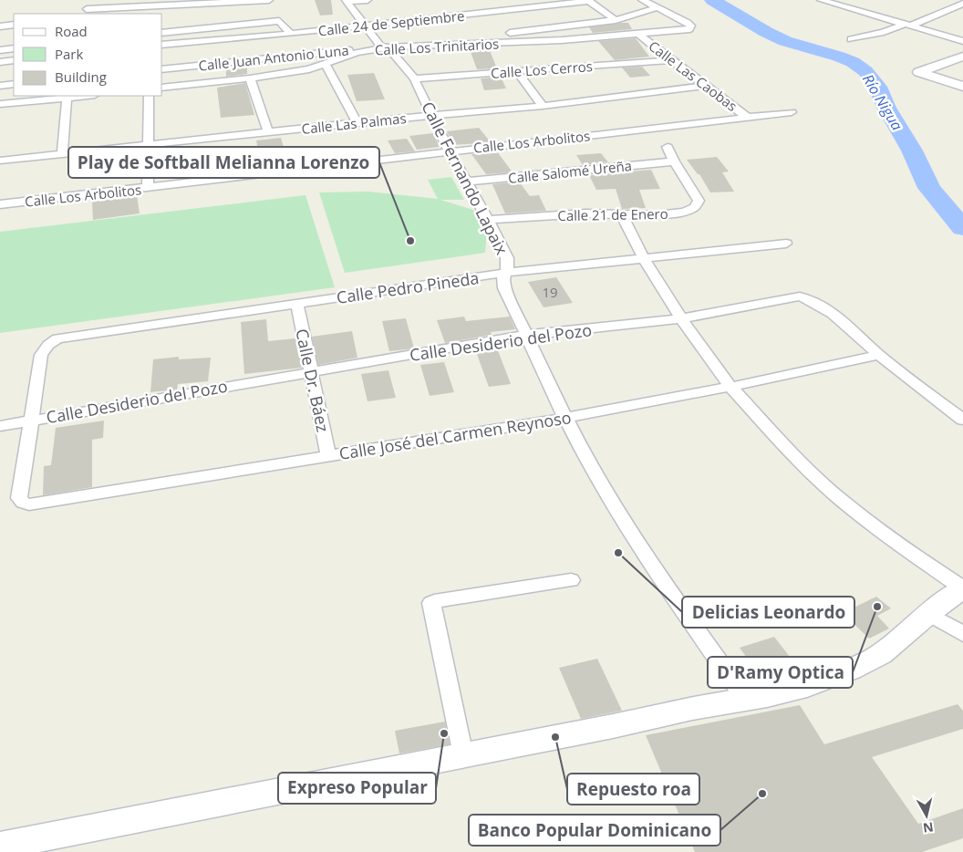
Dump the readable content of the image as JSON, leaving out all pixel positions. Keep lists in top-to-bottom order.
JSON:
{
  "streets": {
    "street": [
      "Calle 24 de Septiembre",
      "Calle Los Trinitarios",
      "Calle Juan Antonio Luna",
      "Calle Los Cerros",
      "Calle Las Caobas",
      "Calle Las Palmas",
      "Calle Los Arbolitos",
      "Calle Salomé Ureña",
      "Calle Fernando Lapaix",
      "Calle 21 de Enero",
      "Calle Pedro Pineda",
      "Calle Desiderio del Pozo",
      "Calle Dr. Báez",
      "Calle José del Carmen Reynoso"
    ]
  },
  "crossings": [
    ["Calle 24 de Septiembre", "Calle Juan Antonio Luna"],
    ["Calle 24 de Septiembre", "Calle Fernando Lapaix"],
    ["Calle Los Trinitarios", "Calle Juan Antonio Luna"],
    ["Calle Los Trinitarios", "Calle Las Caobas"],
    ["Calle Los Trinitarios", "Calle Fernando Lapaix"],
    ["Calle Juan Antonio Luna", "Calle Fernando Lapaix"],
    ["Calle Los Cerros", "Calle Las Caobas"],
    ["Calle Los Cerros", "Calle Fernando Lapaix"],
    ["Calle Las Caobas", "Calle Las Palmas"],
    ["Calle Las Caobas", "Calle Los Arbolitos"],
    ["Calle Las Palmas", "Calle Fernando Lapaix"],
    ["Calle Los Arbolitos", "Calle Fernando Lapaix"],
    ["Calle Salomé Ureña", "Calle Fernando Lapaix"],
    ["Calle Salomé Ureña", "Calle 21 de Enero"],
    ["Calle Fernando Lapaix", "Calle 21 de Enero"],
    ["Calle Fernando Lapaix", "Calle Pedro Pineda"],
    ["Calle Fernando Lapaix", "Calle Desiderio del Pozo"],
    ["Calle Fernando Lapaix", "Calle José del Carmen Reynoso"],
    ["Calle Pedro Pineda", "Calle Desiderio del Pozo"],
    ["Calle Pedro Pineda", "Calle Dr. Báez"],
    ["Calle Pedro Pineda", "Calle José del Carmen Reynoso"],
    ["Calle Desiderio del Pozo", "Calle Dr. Báez"],
    ["Calle Desiderio del Pozo", "Calle José del Carmen Reynoso"],
    ["Calle Dr. Báez", "Calle José del Carmen Reynoso"]
  ],
  "water": ["Río Nigua"],
  "places": [
    "Play de Softball Melianna Lorenzo",
    "Delicias Leonardo",
    "D'Ramy Optica",
    "Expreso Popular",
    "Repuesto roa",
    "Banco Popular Dominicano"
  ],
  "house_numbers": ["19"],
  "legend": ["Road", "Park", "Building"],
  "north": "bottom"
}
